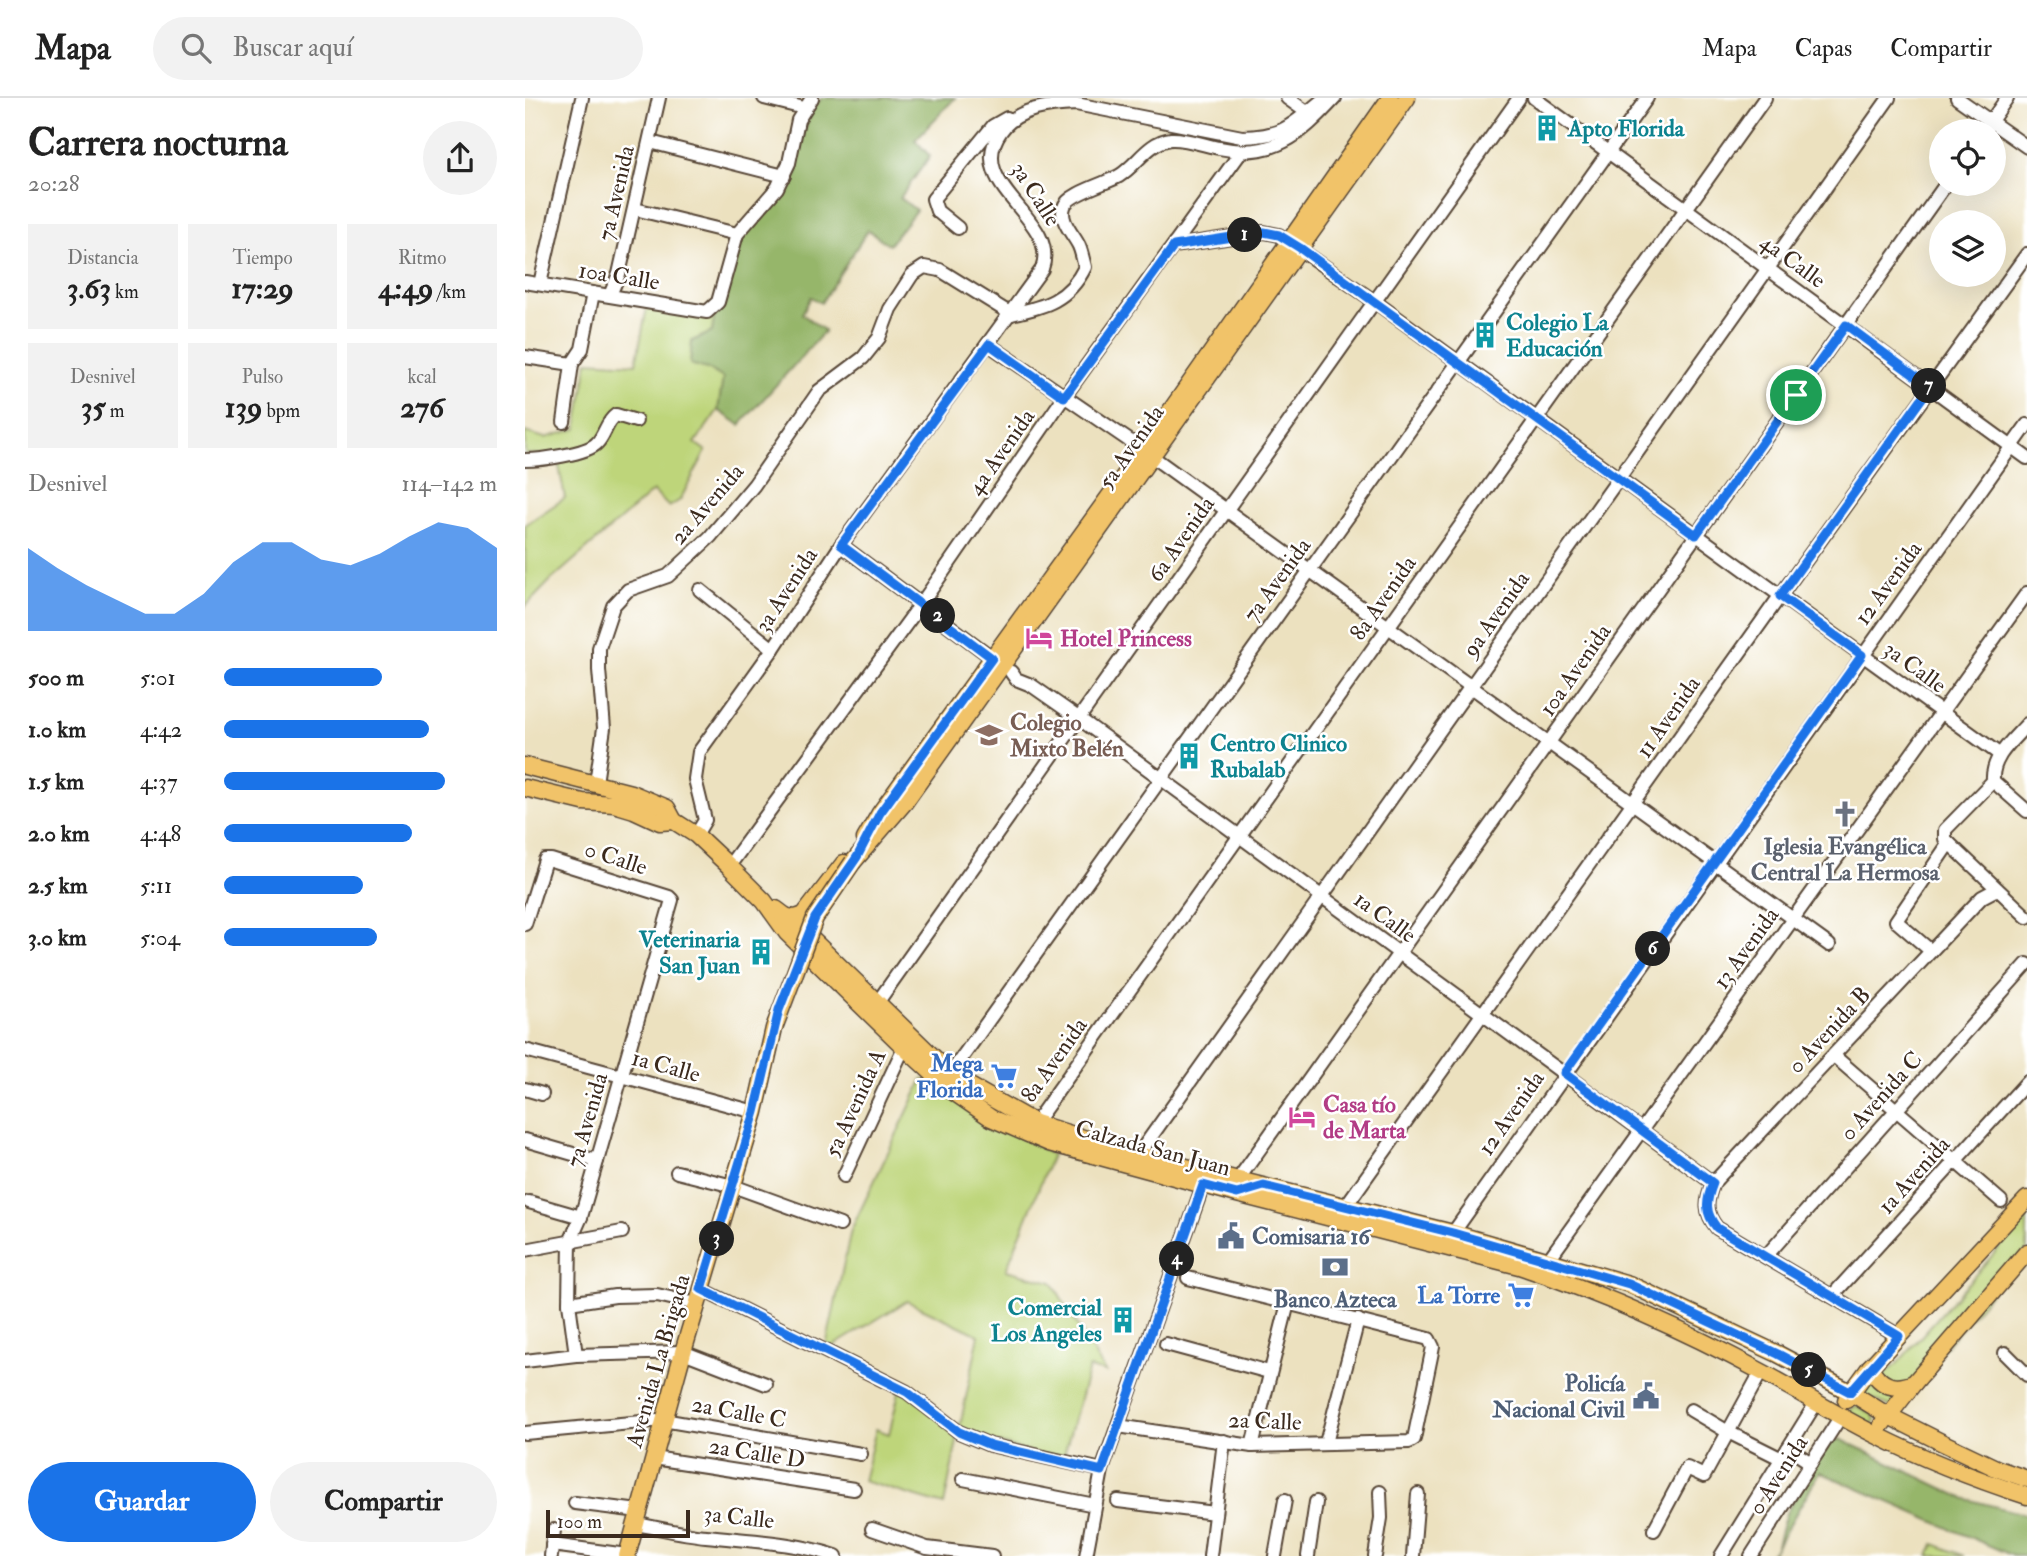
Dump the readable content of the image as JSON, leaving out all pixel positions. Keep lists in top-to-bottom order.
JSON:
{
  "streets": {
    "main road": ["5a Avenida", "Calzada San Juan", "Avenida La Brigada"],
    "street": [
      "7a Avenida",
      "3a Calle",
      "4a Calle",
      "10a Calle",
      "4a Avenida",
      "2a Avenida",
      "6a Avenida",
      "12 Avenida",
      "3a Avenida",
      "8a Avenida",
      "9a Avenida",
      "10a Avenida",
      "11 Avenida",
      "0 Calle",
      "1a Calle",
      "13 Avenida",
      "0 Avenida B",
      "0 Avenida C",
      "5a Avenida A",
      "1a Avenida",
      "2a Calle C",
      "2a Calle",
      "2a Calle D",
      "0 Avenida"
    ]
  },
  "crossings": [
    ["7a Avenida", "3a Calle"],
    ["7a Avenida", "4a Calle"],
    ["7a Avenida", "10a Calle"],
    ["7a Avenida", "0 Calle"],
    ["7a Avenida", "1a Calle"],
    ["7a Avenida", "Calzada San Juan"],
    ["3a Calle", "5a Avenida"],
    ["3a Calle", "4a Avenida"],
    ["3a Calle", "2a Avenida"],
    ["3a Calle", "6a Avenida"],
    ["3a Calle", "12 Avenida"],
    ["3a Calle", "3a Avenida"],
    ["3a Calle", "8a Avenida"],
    ["3a Calle", "9a Avenida"],
    ["3a Calle", "10a Avenida"],
    ["3a Calle", "11 Avenida"],
    ["3a Calle", "13 Avenida"],
    ["3a Calle", "Avenida La Brigada"],
    ["4a Calle", "12 Avenida"],
    ["4a Calle", "8a Avenida"],
    ["4a Calle", "9a Avenida"],
    ["4a Calle", "10a Avenida"],
    ["4a Calle", "11 Avenida"],
    ["5a Avenida", "1a Calle"],
    ["5a Avenida", "Calzada San Juan"],
    ["5a Avenida", "Avenida La Brigada"],
    ["4a Avenida", "1a Calle"],
    ["4a Avenida", "Calzada San Juan"],
    ["2a Avenida", "3a Avenida"],
    ["2a Avenida", "Calzada San Juan"],
    ["6a Avenida", "1a Calle"],
    ["6a Avenida", "Calzada San Juan"],
    ["12 Avenida", "1a Calle"],
    ["12 Avenida", "Calzada San Juan"],
    ["3a Avenida", "1a Calle"],
    ["3a Avenida", "Calzada San Juan"],
    ["8a Avenida", "1a Calle"],
    ["8a Avenida", "Calzada San Juan"],
    ["9a Avenida", "1a Calle"],
    ["9a Avenida", "Calzada San Juan"],
    ["10a Avenida", "1a Calle"],
    ["10a Avenida", "Calzada San Juan"],
    ["11 Avenida", "1a Calle"],
    ["11 Avenida", "Calzada San Juan"],
    ["1a Calle", "13 Avenida"],
    ["1a Calle", "0 Avenida B"],
    ["1a Calle", "Avenida La Brigada"],
    ["13 Avenida", "Calzada San Juan"],
    ["0 Avenida B", "0 Avenida C"],
    ["5a Avenida A", "Calzada San Juan"],
    ["Calzada San Juan", "0 Avenida"],
    ["Avenida La Brigada", "2a Calle C"],
    ["Avenida La Brigada", "2a Calle D"]
  ],
  "places": {
    "building": [
      "Apto Florida",
      "Colegio La Educación",
      "Centro Clinico Rubalab",
      "Veterinaria San Juan",
      "Comercial Los Angeles"
    ],
    "hotel": ["Hotel Princess", "Casa tío de Marta"],
    "school or university": ["Colegio Mixto Belén"],
    "church": ["Iglesia Evangélica Central La Hermosa"],
    "supermarket": ["Mega Florida", "La Torre"],
    "public building": ["Comisaria 16", "Policía Nacional Civil"],
    "bank": ["Banco Azteca"]
  },
  "scale_bar": "100 m",
  "page": {
    "header": "Mapa",
    "search": "Buscar aquí",
    "nav": ["Mapa", "Capas", "Compartir"],
    "heading": ["Carrera nocturna", "20:28"],
    "stats": [
      ["Distancia", "3.63 km"],
      ["Tiempo", "17:29"],
      ["Ritmo", "4:49 /km"],
      ["Desnivel", "35 m"],
      ["Pulso", "139 bpm"],
      ["kcal", "276"]
    ],
    "pins": [
      "1",
      "7",
      "2",
      "6",
      "3",
      "4",
      "5"
    ],
    "chart": ["Desnivel", "114–142 m"],
    "list": [
      {
        "name": "500 m",
        "note": "5:01"
      },
      {
        "name": "1.0 km",
        "note": "4:42"
      },
      {
        "name": "1.5 km",
        "note": "4:37"
      },
      {
        "name": "2.0 km",
        "note": "4:48"
      },
      {
        "name": "2.5 km",
        "note": "5:11"
      },
      {
        "name": "3.0 km",
        "note": "5:04"
      }
    ],
    "buttons": ["Guardar", "Compartir"],
    "scale": "100 m"
  }
}
